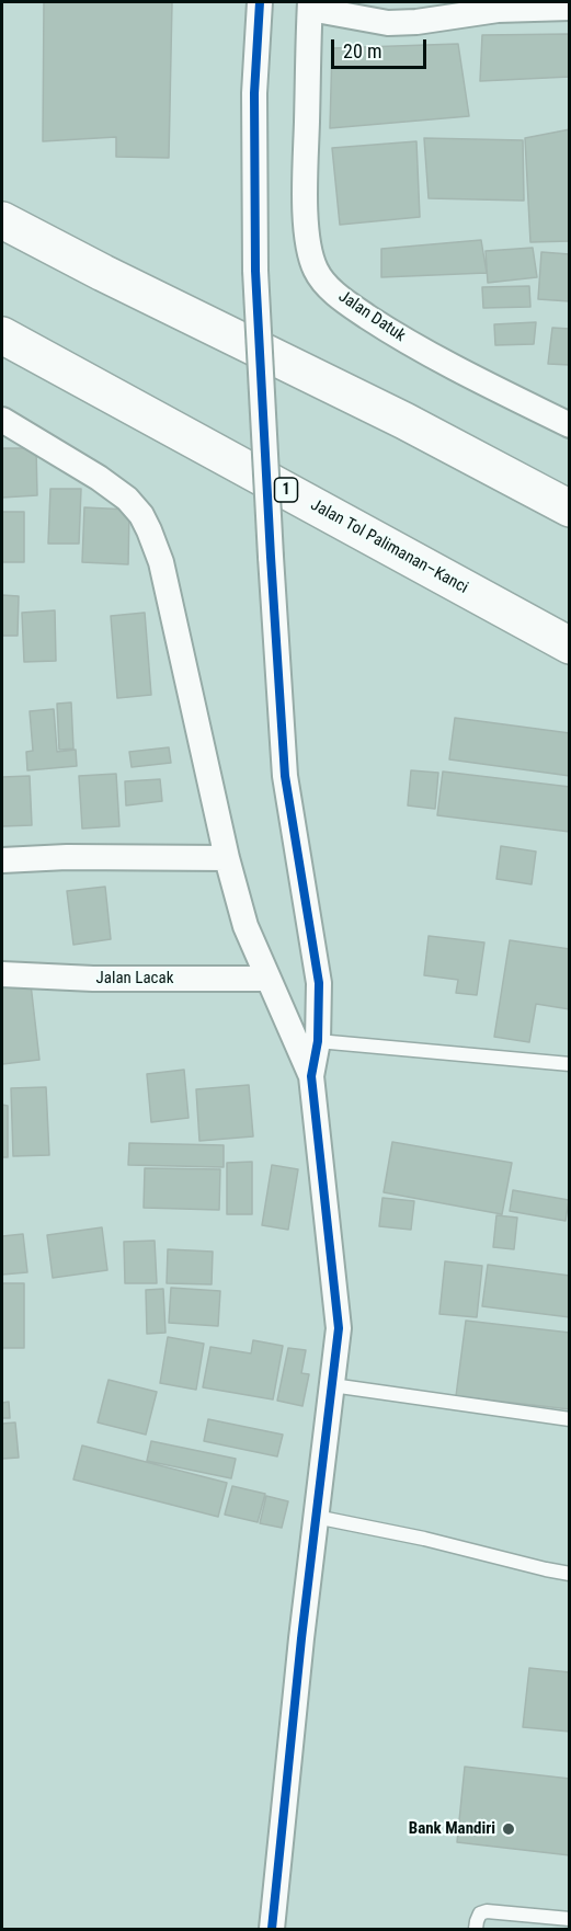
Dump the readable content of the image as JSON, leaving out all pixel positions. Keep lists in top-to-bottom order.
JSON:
{
  "streets": {
    "highway": ["1", "Jalan Tol Palimanan–Kanci"],
    "street": ["Jalan Datuk", "Jalan Lacak"]
  },
  "places": ["Bank Mandiri"],
  "scale_bar": "20 m"
}
